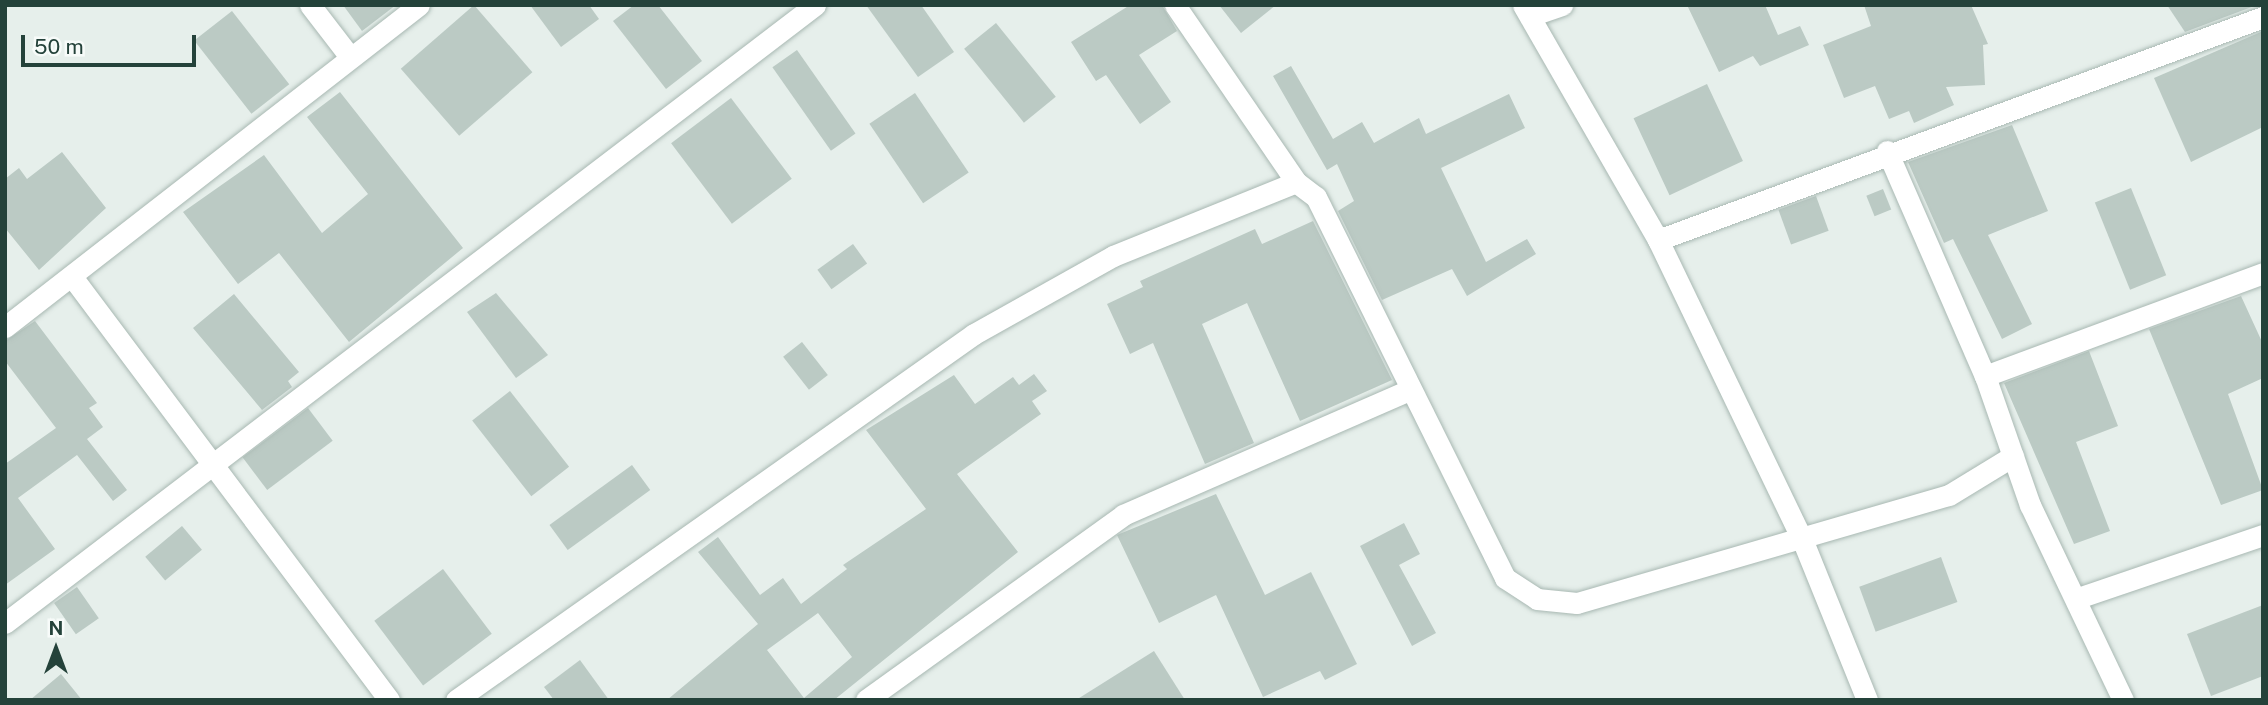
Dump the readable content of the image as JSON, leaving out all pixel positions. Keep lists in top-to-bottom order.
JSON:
{
  "scale_bar": "50 m",
  "north": "top"
}
